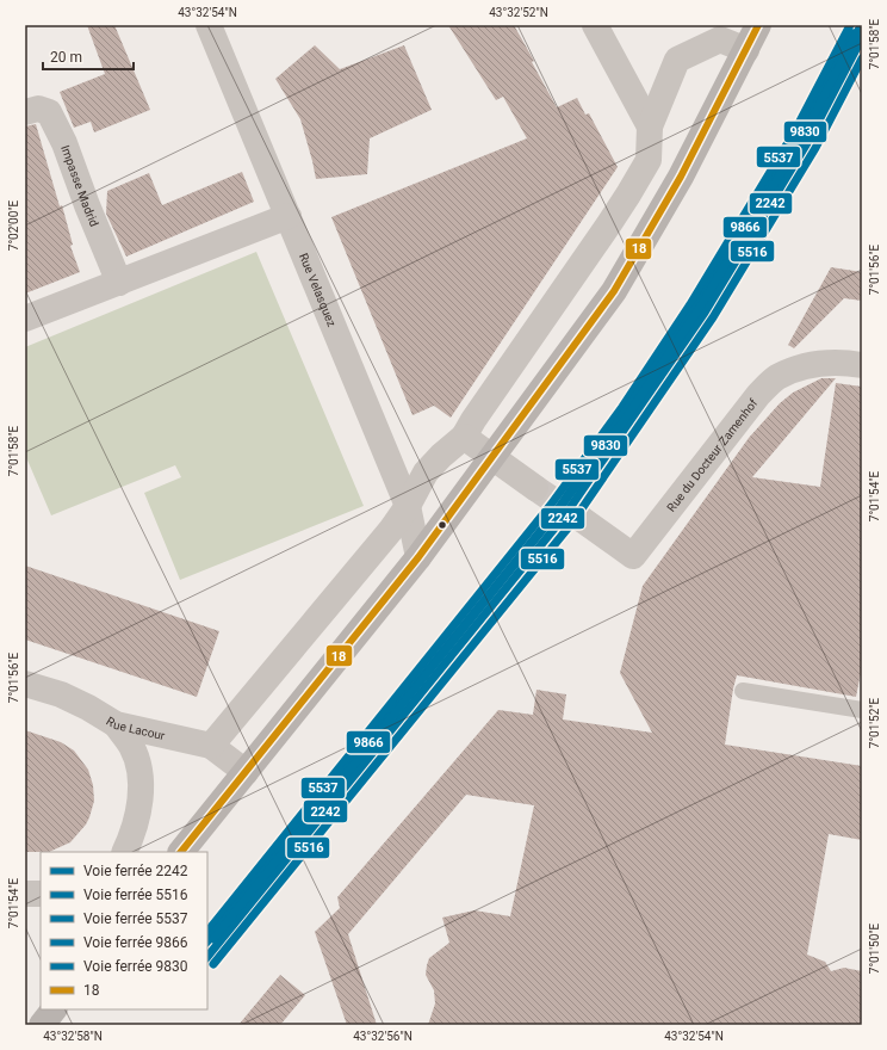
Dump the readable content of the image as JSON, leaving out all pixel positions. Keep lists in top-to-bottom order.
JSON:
{
  "streets": {
    "street": [
      "Impasse Madrid",
      "Rue Velasquez",
      "Rue du Docteur Zamenhof",
      "Rue Lacour"
    ]
  },
  "lines": [
    "rail line 5537",
    "transit line 18",
    "rail line 9830",
    "rail line 9866",
    "rail line 2242",
    "rail line 5516"
  ],
  "legend": [
    "Voie ferrée 2242",
    "Voie ferrée 5516",
    "Voie ferrée 5537",
    "Voie ferrée 9866",
    "Voie ferrée 9830",
    "18"
  ],
  "scale_bar": "20 m",
  "coordinates": [
    "43°32'54\"N",
    "43°32'52\"N",
    "7°01'58\"E",
    "7°02'00\"E",
    "7°01'56\"E",
    "7°01'54\"E",
    "7°01'52\"E",
    "7°01'50\"E",
    "43°32'58\"N",
    "43°32'56\"N"
  ]
}
